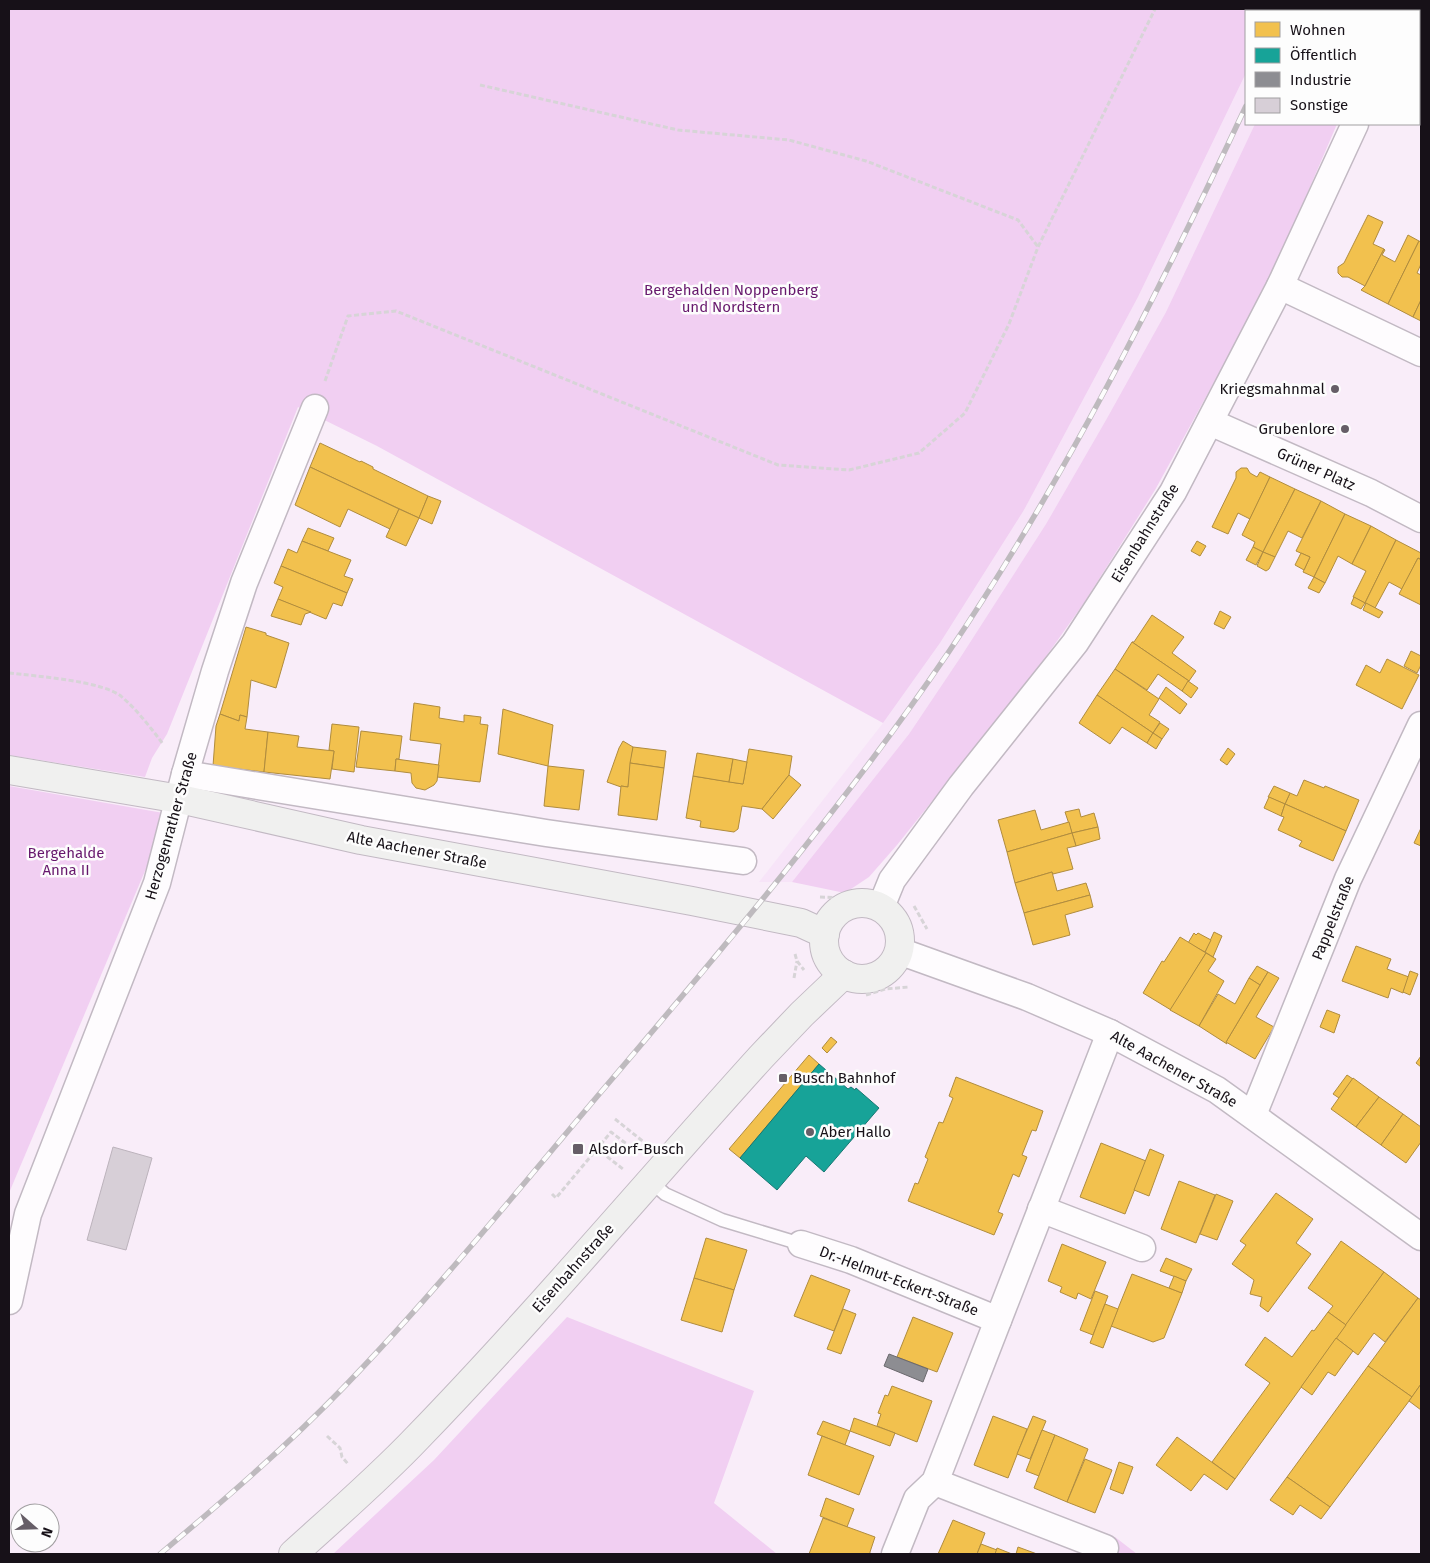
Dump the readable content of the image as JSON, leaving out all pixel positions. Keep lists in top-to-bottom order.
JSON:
{
  "streets": {
    "street": [
      "Grüner Platz",
      "Eisenbahnstraße",
      "Herzogenrather Straße",
      "Alte Aachener Straße",
      "Pappelstraße",
      "Dr.-Helmut-Eckert-Straße"
    ]
  },
  "crossings": [
    ["Grüner Platz", "Eisenbahnstraße"],
    ["Eisenbahnstraße", "Alte Aachener Straße"],
    ["Herzogenrather Straße", "Alte Aachener Straße"],
    ["Alte Aachener Straße", "Pappelstraße"],
    ["Alte Aachener Straße", "Dr.-Helmut-Eckert-Straße"]
  ],
  "parks": ["Bergehalden Noppenberg und Nordstern", "Bergehalde Anna II"],
  "places": {
    "other": ["Kriegsmahnmal", "Grubenlore", "Aber Hallo"],
    "transit": ["Busch Bahnhof", "Alsdorf-Busch"]
  },
  "legend": [
    "Wohnen",
    "Öffentlich",
    "Industrie",
    "Sonstige"
  ],
  "north": "right"
}
